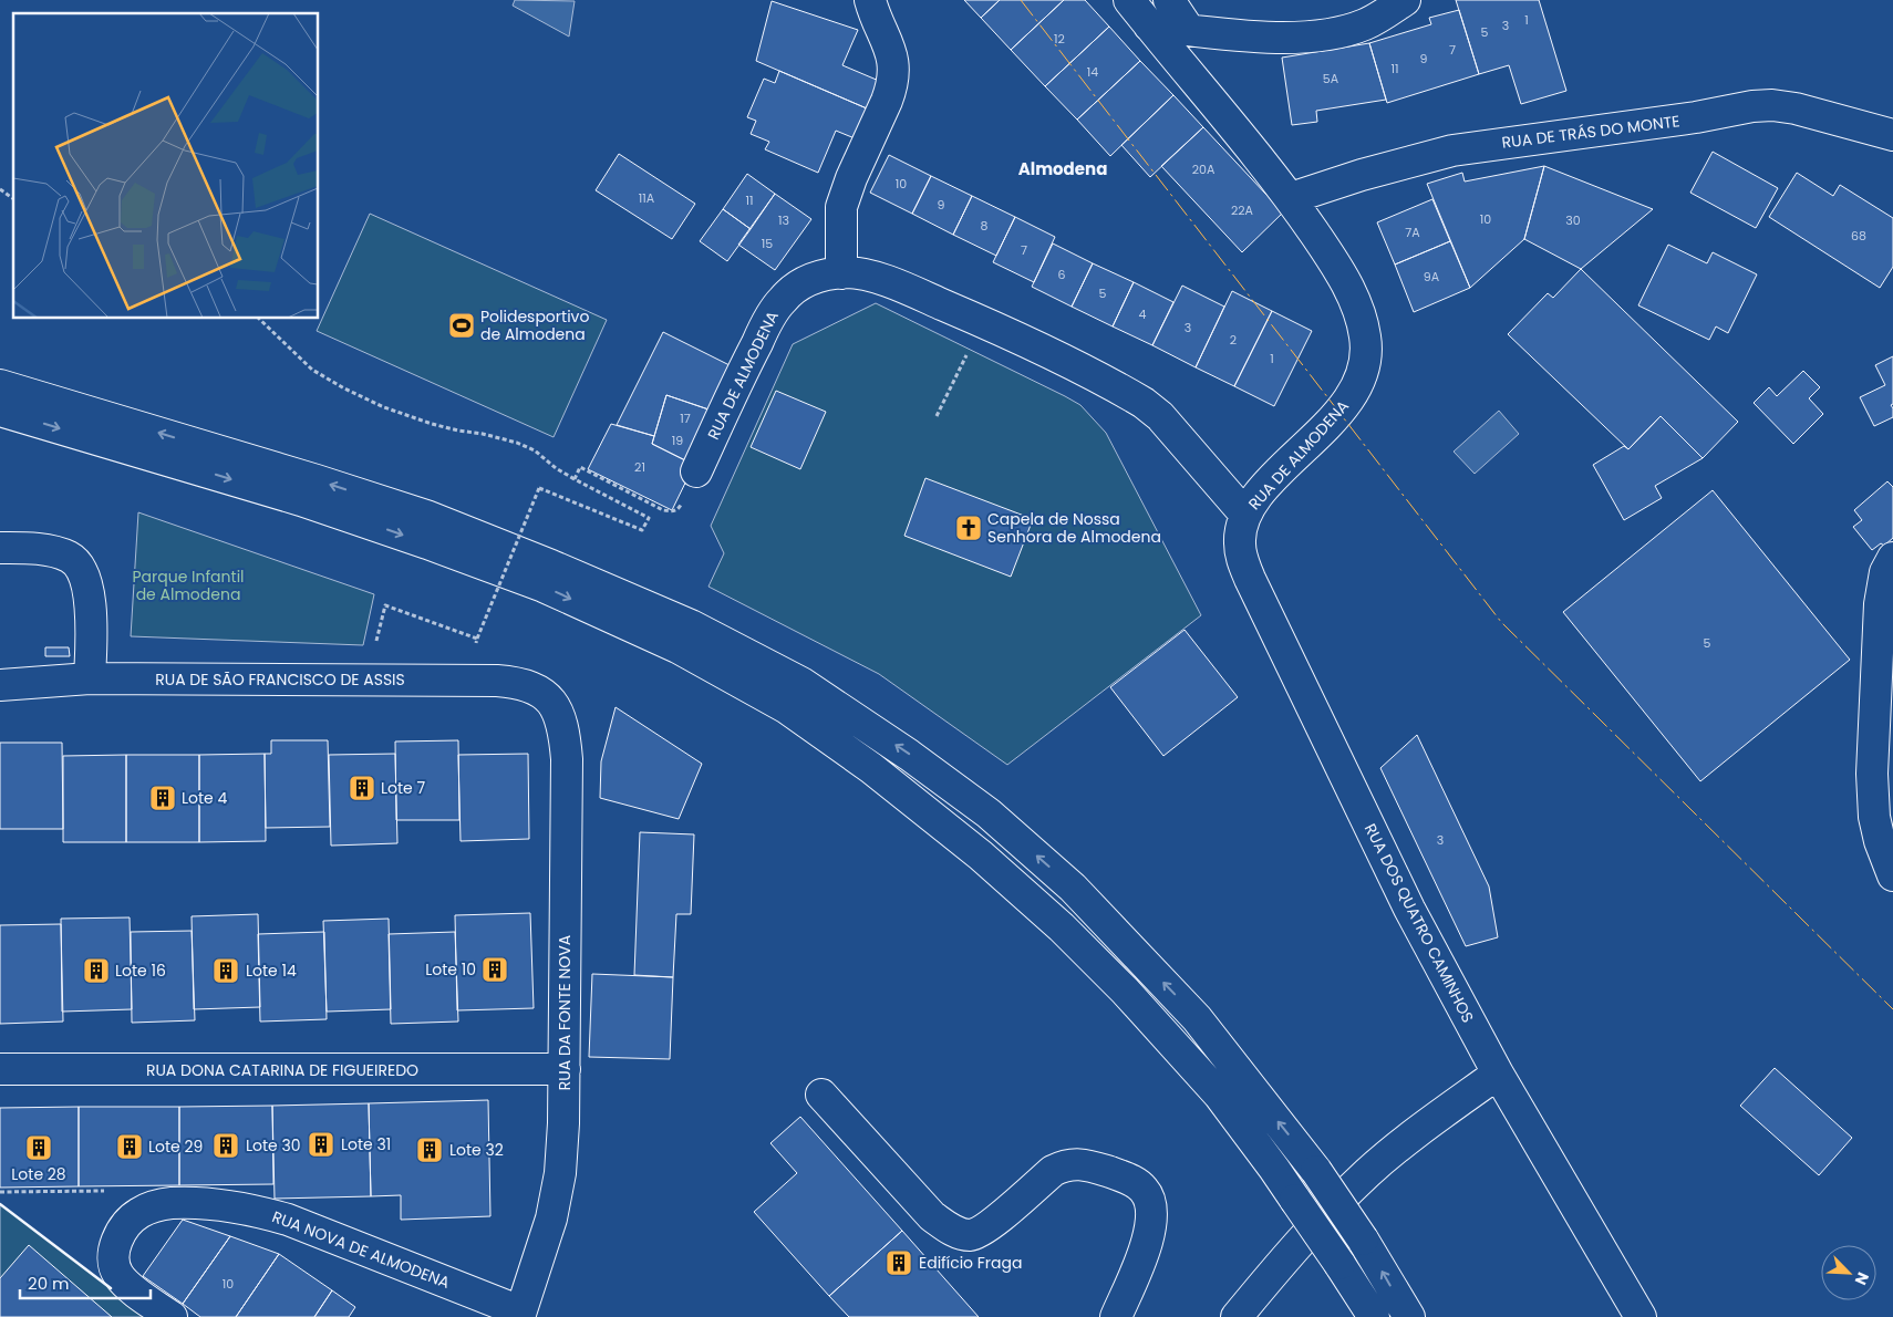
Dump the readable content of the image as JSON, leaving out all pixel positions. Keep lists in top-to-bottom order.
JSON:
{
  "streets": {
    "main road": [
      "RUA DE TRÁS DO MONTE",
      "RUA DE ALMODENA",
      "RUA DE SÃO FRANCISCO DE ASSIS",
      "RUA DOS QUATRO CAMINHOS",
      "RUA DA FONTE NOVA",
      "RUA DONA CATARINA DE FIGUEIREDO",
      "RUA NOVA DE ALMODENA"
    ]
  },
  "crossings": [
    ["RUA DE TRÁS DO MONTE", "RUA DE ALMODENA"],
    ["RUA DE ALMODENA", "RUA DOS QUATRO CAMINHOS"],
    ["RUA DE SÃO FRANCISCO DE ASSIS", "RUA DA FONTE NOVA"],
    ["RUA DA FONTE NOVA", "RUA DONA CATARINA DE FIGUEIREDO"],
    ["RUA DA FONTE NOVA", "RUA NOVA DE ALMODENA"]
  ],
  "districts": ["Almodena"],
  "parks": ["Parque Infantil de Almodena"],
  "places": {
    "sports": ["Polidesportivo de Almodena"],
    "church": ["Capela de Nossa Senhora de Almodena"],
    "building": [
      "Lote 7",
      "Lote 4",
      "Lote 10",
      "Lote 16",
      "Lote 14",
      "Lote 31",
      "Lote 30",
      "Lote 29",
      "Lote 28",
      "Lote 32",
      "Edifício Fraga"
    ]
  },
  "house_numbers": [
    "1",
    "3",
    "5",
    "12",
    "7",
    "9",
    "11",
    "14",
    "5A",
    "20A",
    "10",
    "11A",
    "11",
    "9",
    "22A",
    "10",
    "13",
    "30",
    "8",
    "7A",
    "68",
    "15",
    "7",
    "6",
    "9A",
    "5",
    "4",
    "3",
    "2",
    "1",
    "17",
    "19",
    "21",
    "5",
    "3",
    "10"
  ],
  "scale_bar": "20 m",
  "north": "bottom right"
}
